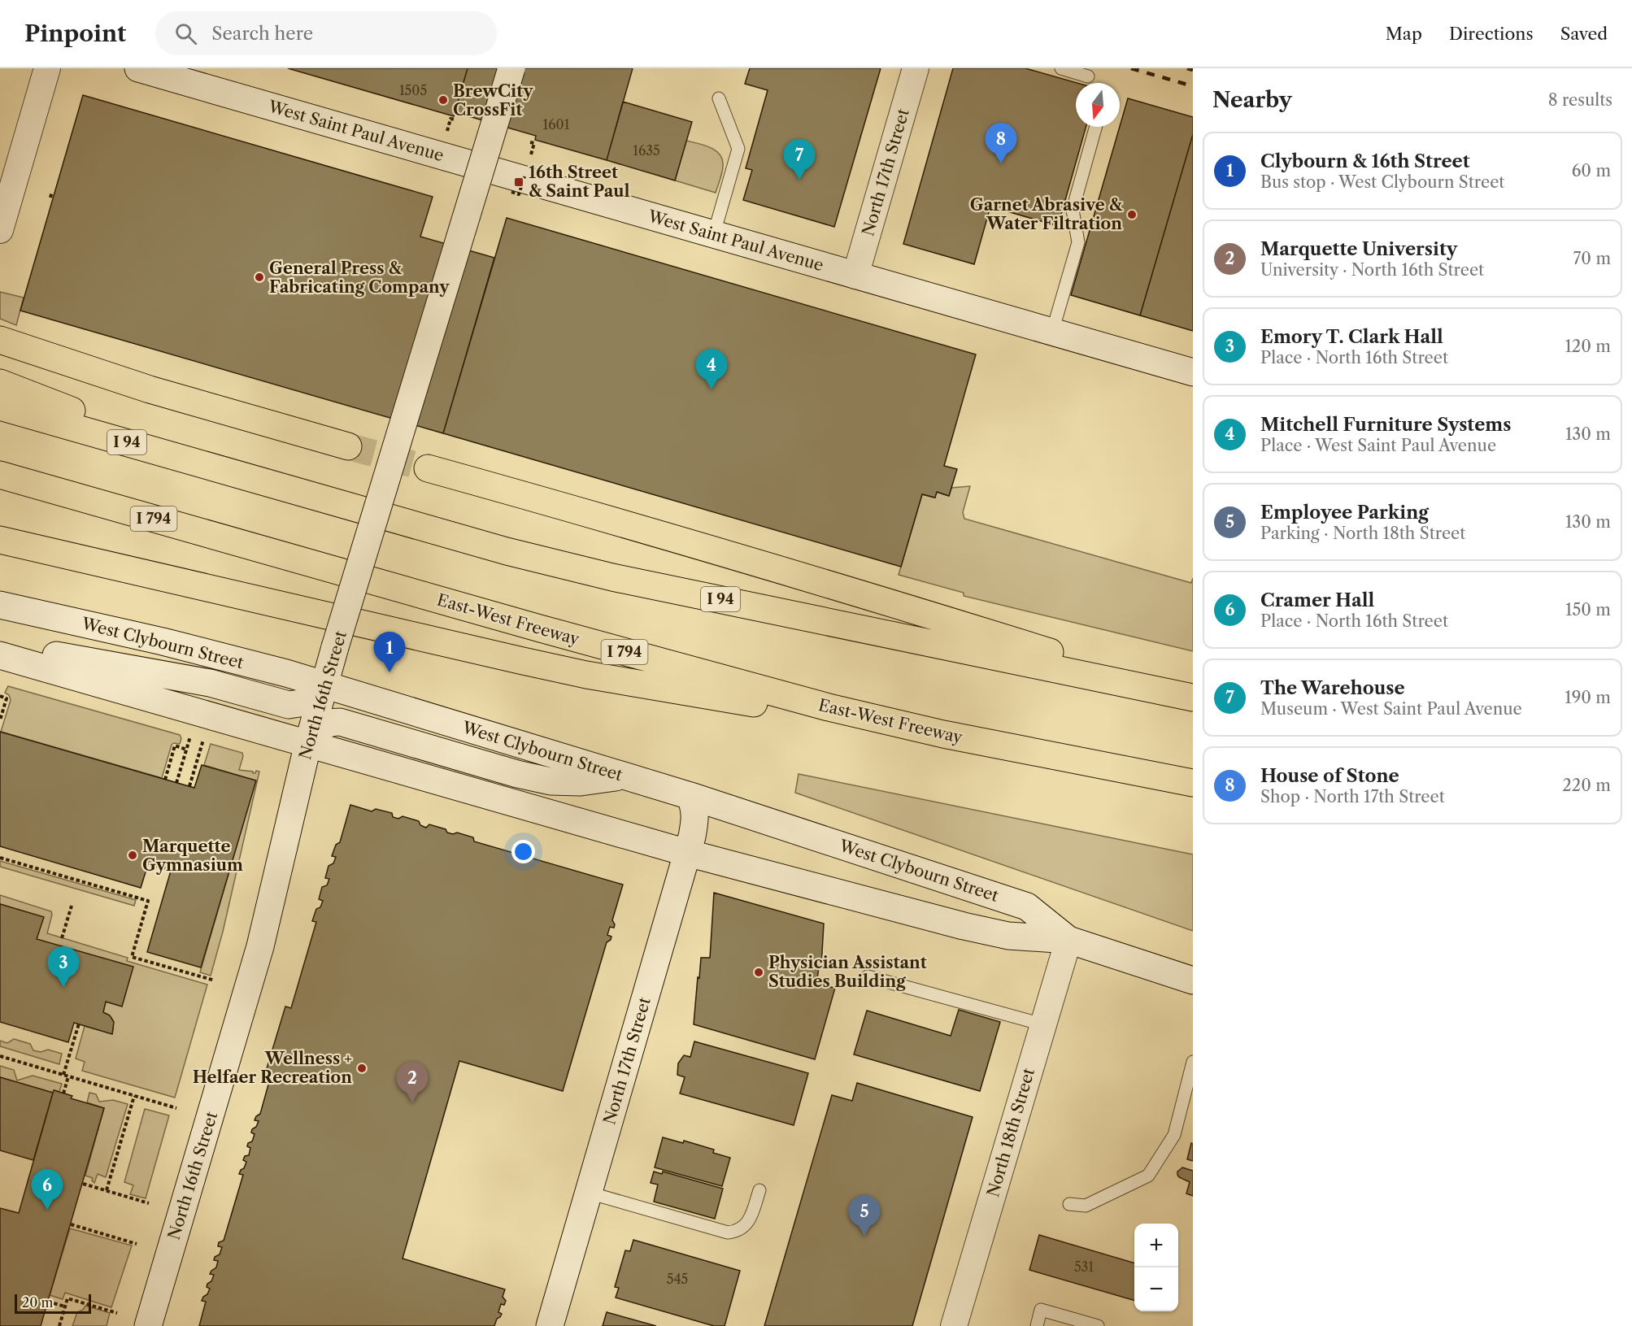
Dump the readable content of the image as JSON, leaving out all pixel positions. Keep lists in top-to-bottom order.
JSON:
{
  "streets": {
    "highway": ["I 94", "I 794", "East-West Freeway"],
    "street": [
      "West Saint Paul Avenue",
      "North 17th Street",
      "West Clybourn Street",
      "North 16th Street",
      "North 18th Street"
    ]
  },
  "crossings": [
    ["West Saint Paul Avenue", "North 17th Street"],
    ["North 17th Street", "West Clybourn Street"],
    ["West Clybourn Street", "North 16th Street"],
    ["West Clybourn Street", "North 18th Street"]
  ],
  "places": {
    "other": [
      "BrewCity CrossFit",
      "Garnet Abrasive & Water Filtration",
      "General Press & Fabricating Company",
      "Marquette Gymnasium",
      "Physician Assistant Studies Building",
      "Wellness + Helfaer Recreation"
    ],
    "transit": ["16th Street & Saint Paul"]
  },
  "house_numbers": [
    "1505",
    "1601",
    "1635",
    "531",
    "545"
  ],
  "scale_bar": "20 m",
  "north": "bottom",
  "page": {
    "header": "Pinpoint",
    "search": "Search here",
    "nav": ["Map", "Directions", "Saved"],
    "heading": ["Nearby", "8 results"],
    "pins": [
      "8",
      "7",
      "4",
      "1",
      "3",
      "2",
      "6",
      "5"
    ],
    "list": [
      {
        "mark": "1",
        "name": "Clybourn & 16th Street",
        "note": "Bus stop · West Clybourn Street",
        "value": "60 m"
      },
      {
        "mark": "2",
        "name": "Marquette University",
        "note": "University · North 16th Street",
        "value": "70 m"
      },
      {
        "mark": "3",
        "name": "Emory T. Clark Hall",
        "note": "Place · North 16th Street",
        "value": "120 m"
      },
      {
        "mark": "4",
        "name": "Mitchell Furniture Systems",
        "note": "Place · West Saint Paul Avenue",
        "value": "130 m"
      },
      {
        "mark": "5",
        "name": "Employee Parking",
        "note": "Parking · North 18th Street",
        "value": "130 m"
      },
      {
        "mark": "6",
        "name": "Cramer Hall",
        "note": "Place · North 16th Street",
        "value": "150 m"
      },
      {
        "mark": "7",
        "name": "The Warehouse",
        "note": "Museum · West Saint Paul Avenue",
        "value": "190 m"
      },
      {
        "mark": "8",
        "name": "House of Stone",
        "note": "Shop · North 17th Street",
        "value": "220 m"
      }
    ],
    "map_buttons": ["+", "−"],
    "scale": "20 m"
  }
}
